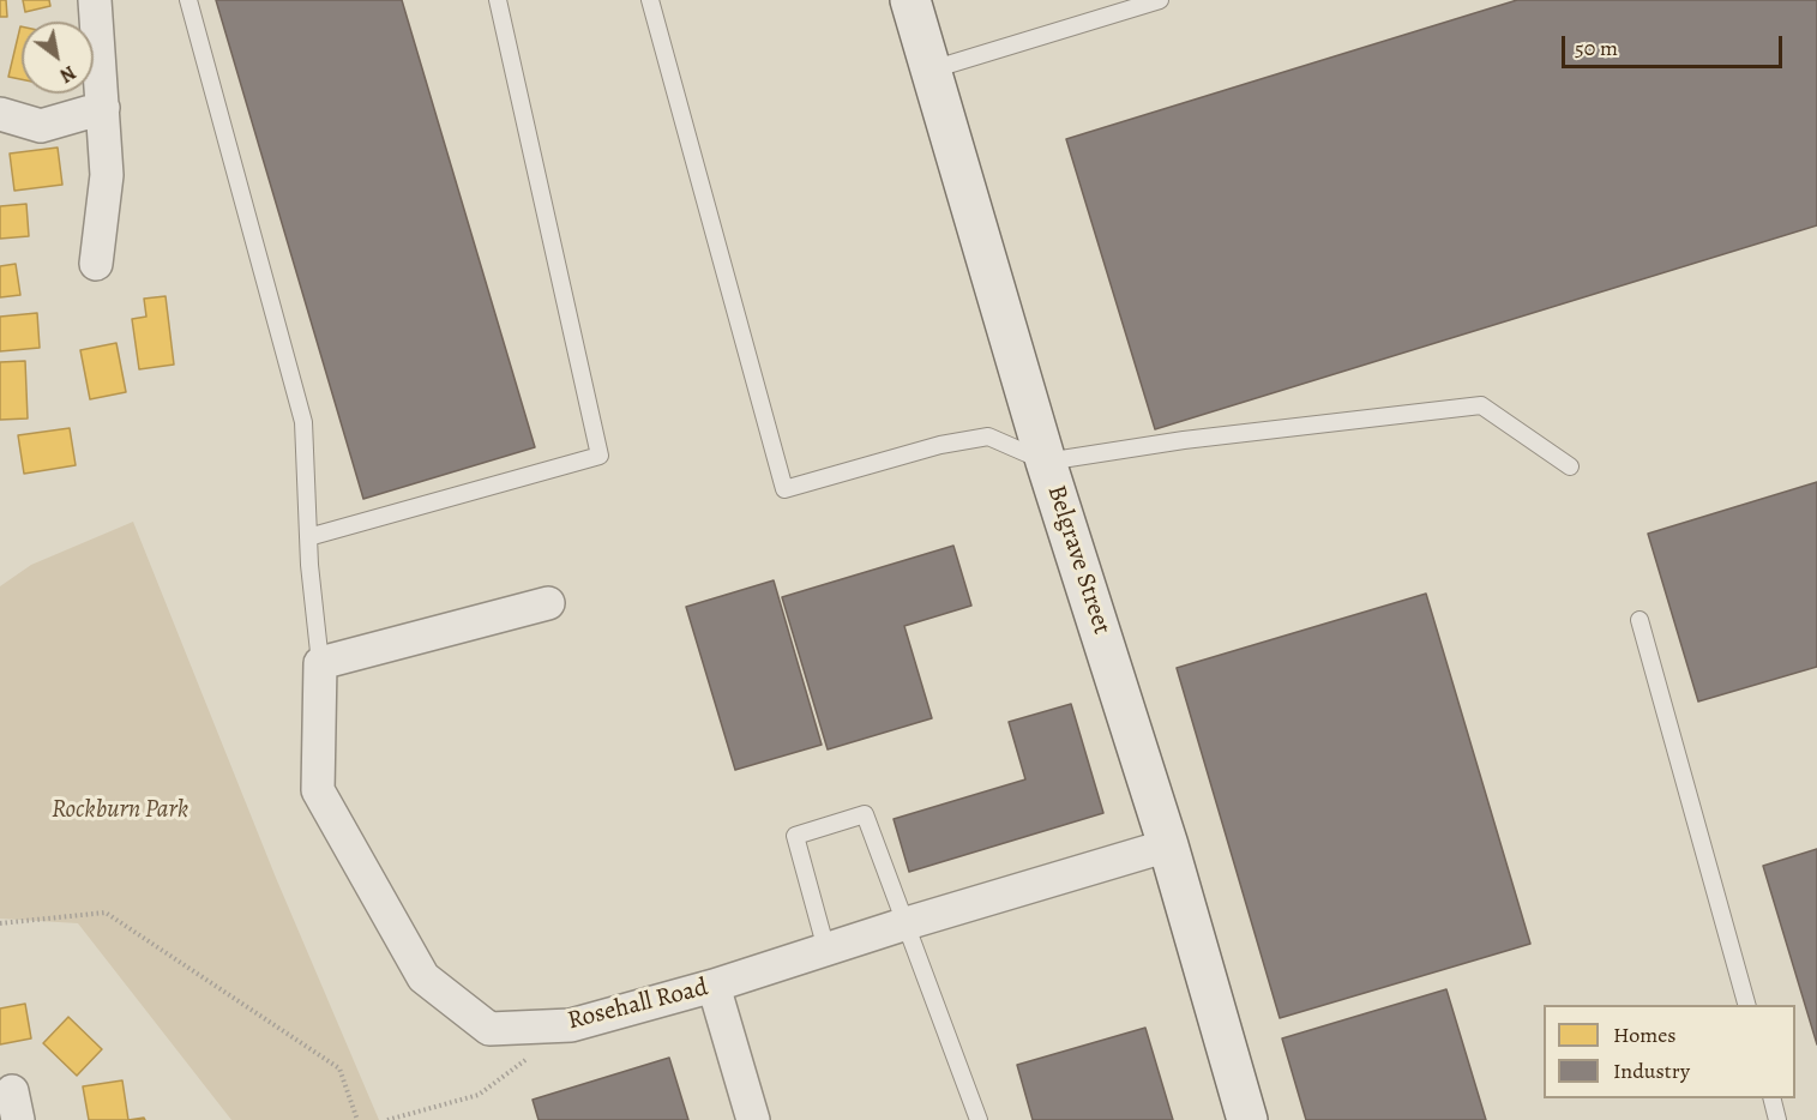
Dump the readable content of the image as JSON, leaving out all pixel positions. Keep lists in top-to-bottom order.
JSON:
{
  "streets": {
    "street": ["Belgrave Street", "Rosehall Road"]
  },
  "crossings": [
    ["Belgrave Street", "Rosehall Road"]
  ],
  "parks": ["Rockburn Park"],
  "legend": ["Homes", "Industry"],
  "scale_bar": "50 m",
  "north": "bottom right"
}
